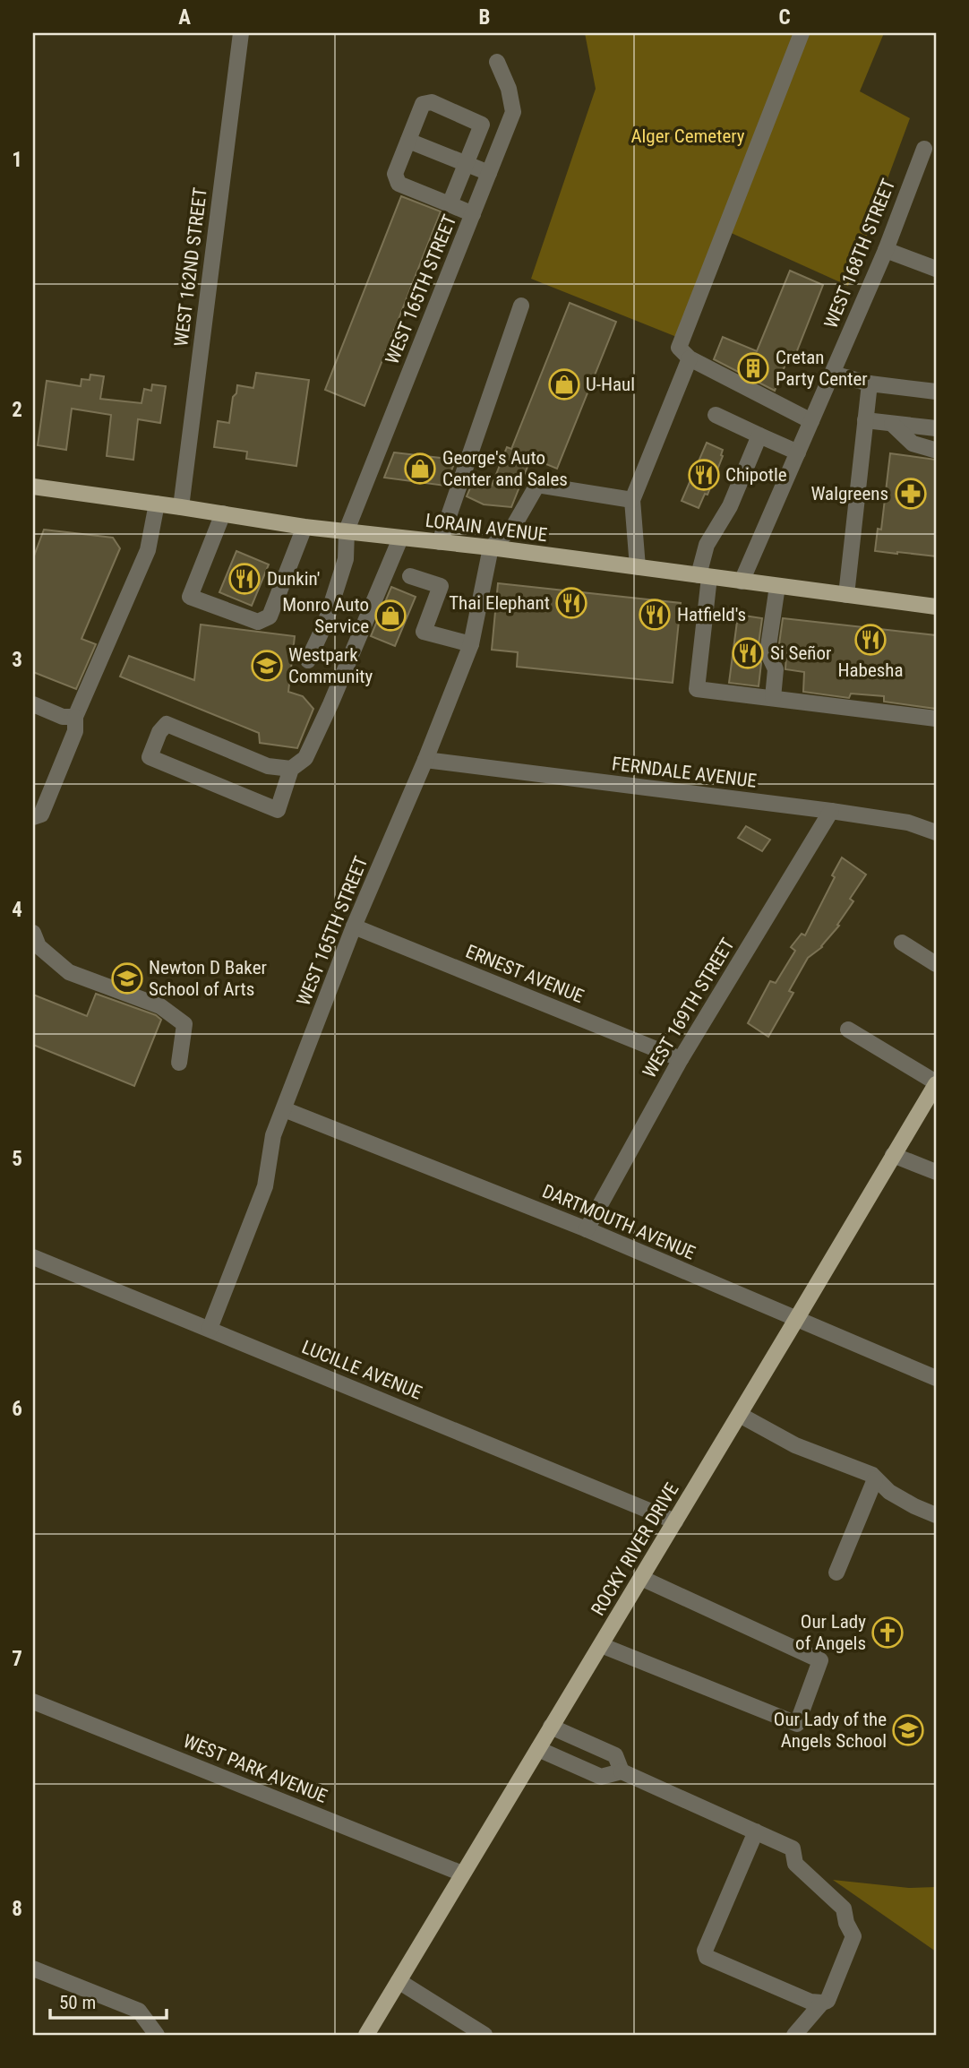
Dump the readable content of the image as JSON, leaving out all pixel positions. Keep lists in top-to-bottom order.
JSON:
{
  "streets": {
    "main road": ["LORAIN AVENUE", "ROCKY RIVER DRIVE"],
    "street": [
      "WEST 168TH STREET",
      "WEST 162ND STREET",
      "WEST 165TH STREET",
      "FERNDALE AVENUE",
      "ERNEST AVENUE",
      "WEST 169TH STREET",
      "DARTMOUTH AVENUE",
      "LUCILLE AVENUE",
      "WEST PARK AVENUE"
    ]
  },
  "crossings": [
    ["WEST 168TH STREET", "LORAIN AVENUE"],
    ["WEST 162ND STREET", "LORAIN AVENUE"],
    ["WEST 165TH STREET", "LORAIN AVENUE"],
    ["WEST 165TH STREET", "FERNDALE AVENUE"],
    ["WEST 165TH STREET", "ERNEST AVENUE"],
    ["WEST 165TH STREET", "DARTMOUTH AVENUE"],
    ["WEST 165TH STREET", "LUCILLE AVENUE"],
    ["FERNDALE AVENUE", "WEST 169TH STREET"],
    ["ERNEST AVENUE", "WEST 169TH STREET"],
    ["WEST 169TH STREET", "DARTMOUTH AVENUE"],
    ["DARTMOUTH AVENUE", "ROCKY RIVER DRIVE"],
    ["LUCILLE AVENUE", "ROCKY RIVER DRIVE"],
    ["ROCKY RIVER DRIVE", "WEST PARK AVENUE"]
  ],
  "parks": ["Alger Cemetery"],
  "places": {
    "building": ["Cretan Party Center"],
    "shop": ["U-Haul", "George's Auto Center and Sales", "Monro Auto Service"],
    "restaurant": [
      "Chipotle",
      "Dunkin'",
      "Thai Elephant",
      "Hatfield's",
      "Habesha",
      "Si Señor"
    ],
    "pharmacy": ["Walgreens"],
    "school or university": ["Westpark Community", "Newton D Baker School of Arts", "Our Lady of the Angels School"],
    "church": ["Our Lady of Angels"]
  },
  "scale_bar": "50 m",
  "grid": {
    "columns": ["A", "B", "C"],
    "rows": [
      "1",
      "2",
      "3",
      "4",
      "5",
      "6",
      "7",
      "8"
    ]
  }
}
